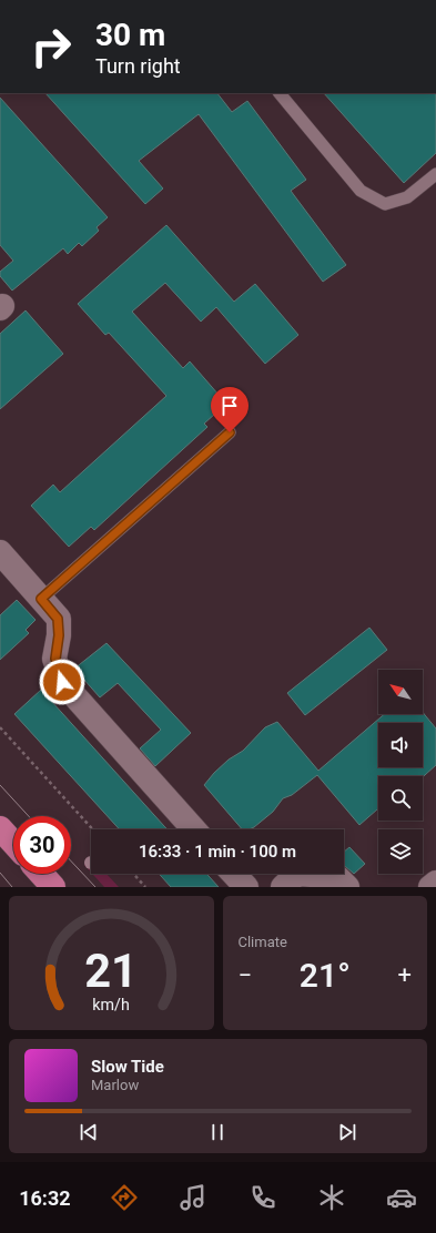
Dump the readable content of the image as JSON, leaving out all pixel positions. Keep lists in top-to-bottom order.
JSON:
{
  "north": "top left",
  "page": {
    "turn": ["30 m", "Turn right"],
    "limit": "30",
    "trip": "16:33 · 1 min · 100 m",
    "tile": "Climate",
    "heat": ["−", "21°", "+"],
    "song": ["Slow Tide", "Marlow"],
    "tabs": "16:32",
    "gauge": ["21", "km/h"]
  }
}
